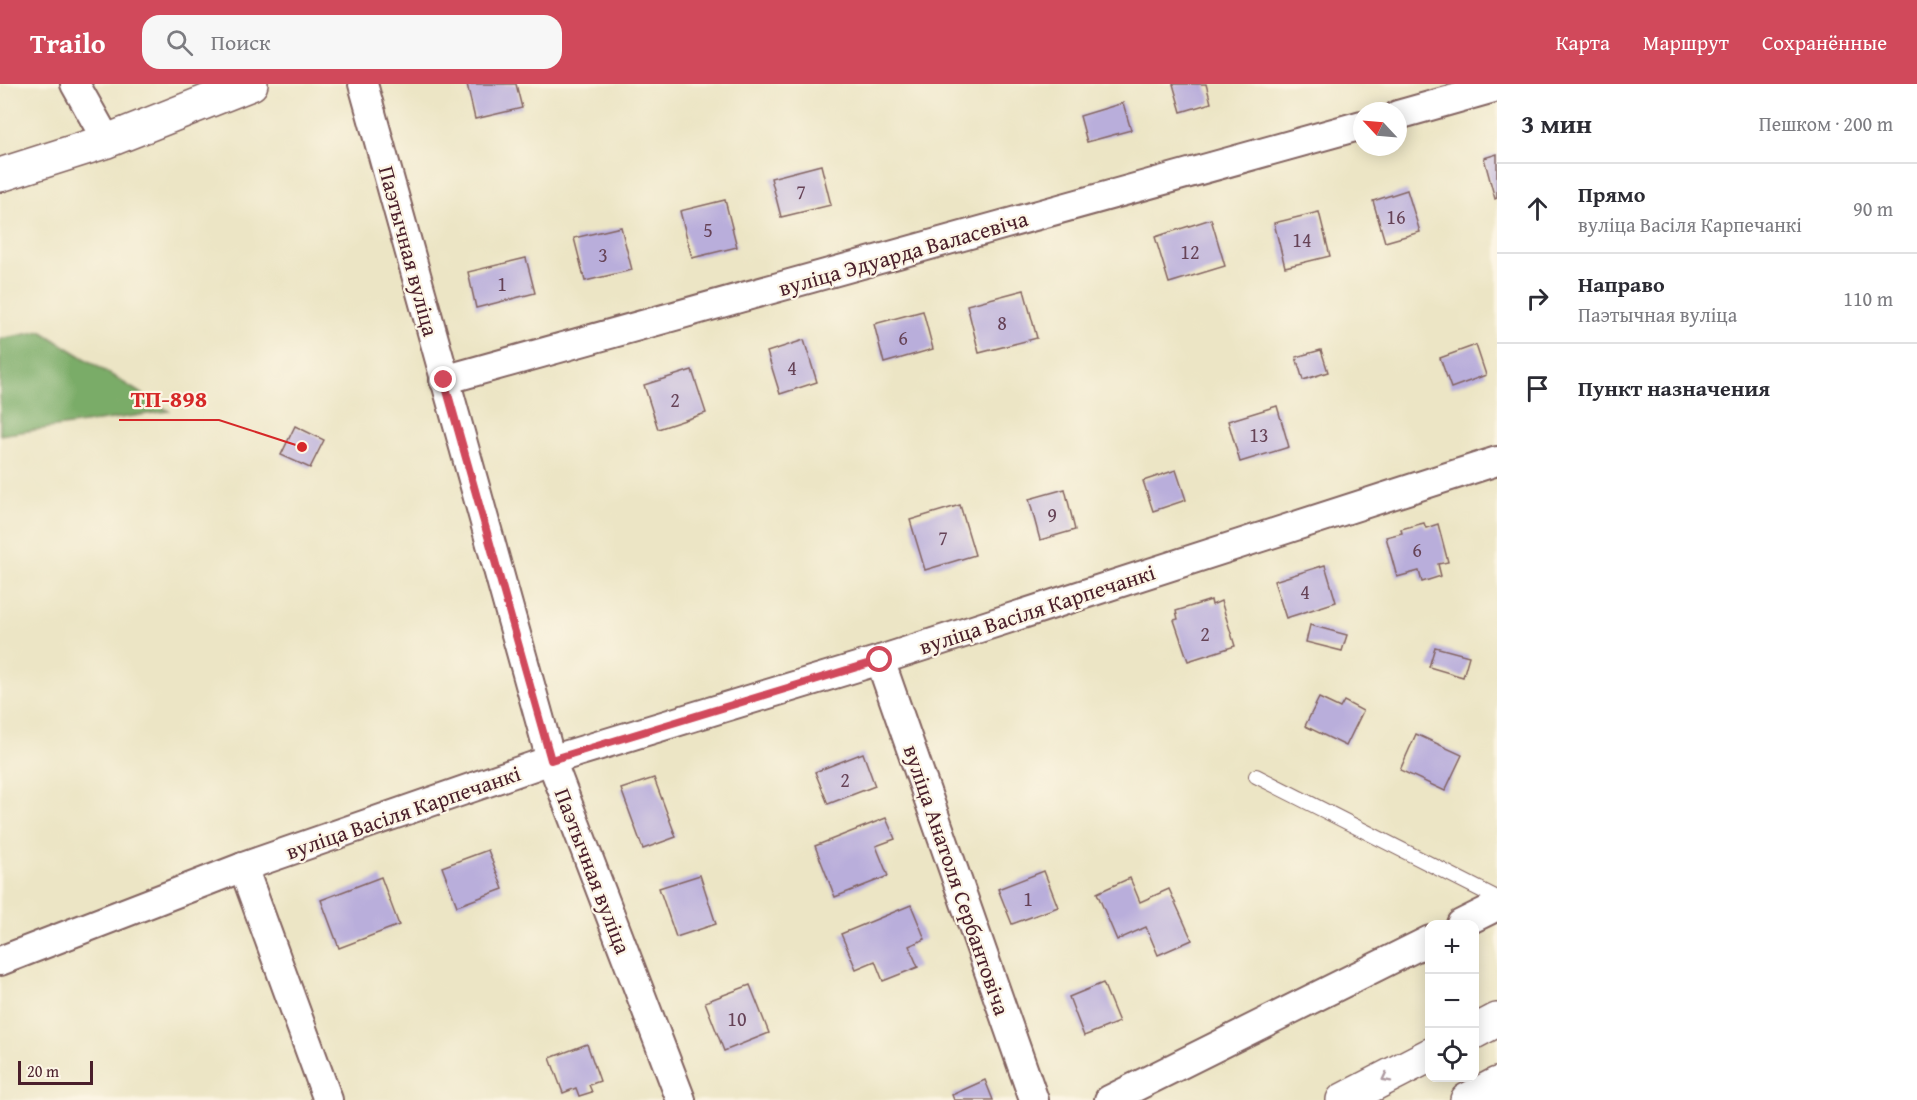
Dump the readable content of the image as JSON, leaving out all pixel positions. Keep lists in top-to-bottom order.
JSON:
{
  "streets": {
    "street": [
      "Паэтычная вуліца",
      "вуліца Эдуарда Валасевіча",
      "вуліца Васіля Карпечанкі",
      "вуліца Анатоля Сербантовіча"
    ]
  },
  "crossings": [
    ["Паэтычная вуліца", "вуліца Эдуарда Валасевіча"],
    ["Паэтычная вуліца", "вуліца Васіля Карпечанкі"],
    ["вуліца Васіля Карпечанкі", "вуліца Анатоля Сербантовіча"]
  ],
  "places": ["ТП-898"],
  "house_numbers": [
    "7",
    "16",
    "5",
    "14",
    "12",
    "3",
    "1",
    "8",
    "6",
    "4",
    "2",
    "13",
    "9",
    "7",
    "6",
    "4",
    "2",
    "2",
    "1",
    "10"
  ],
  "scale_bar": "20 m",
  "north": "top left",
  "page": {
    "header": "Trailo",
    "search": "Поиск",
    "nav": ["Карта", "Маршрут", "Сохранённые"],
    "heading": ["3 мин", "Пешком · 200 m"],
    "list": [
      ["Прямо", "вуліца Васіля Карпечанкі", "90 m"],
      ["Направо", "Паэтычная вуліца", "110 m"],
      "Пункт назначения"
    ],
    "map_buttons": ["+", "−"],
    "scale": "20 m"
  }
}
